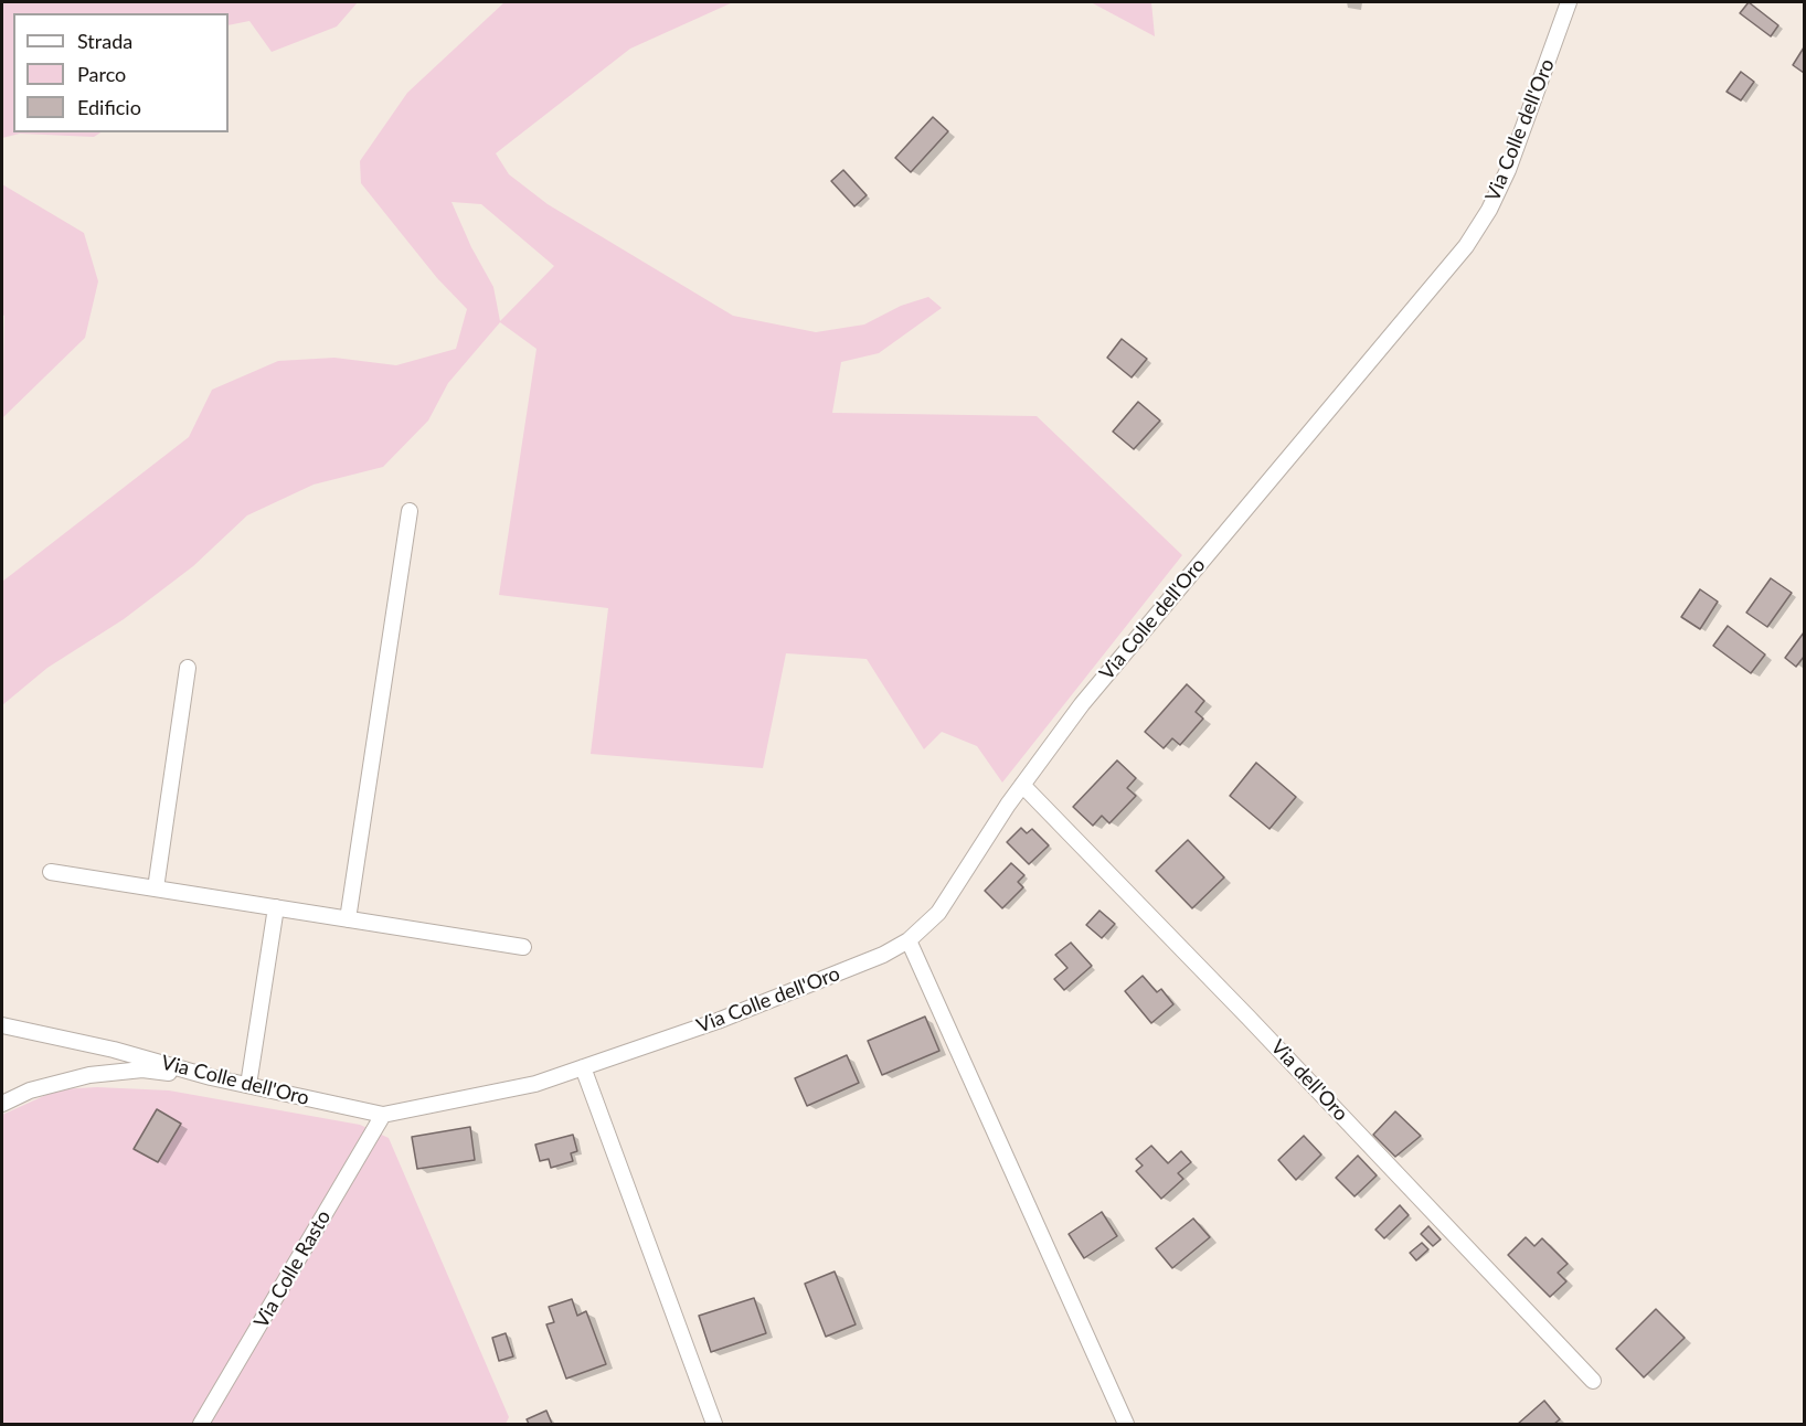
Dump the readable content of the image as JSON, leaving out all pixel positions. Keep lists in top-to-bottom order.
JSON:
{
  "streets": {
    "street": ["Via Colle dell'Oro", "Via dell'Oro", "Via Colle Rasto"]
  },
  "crossings": [
    ["Via Colle dell'Oro", "Via dell'Oro"],
    ["Via Colle dell'Oro", "Via Colle Rasto"]
  ],
  "legend": ["Strada", "Parco", "Edificio"]
}
